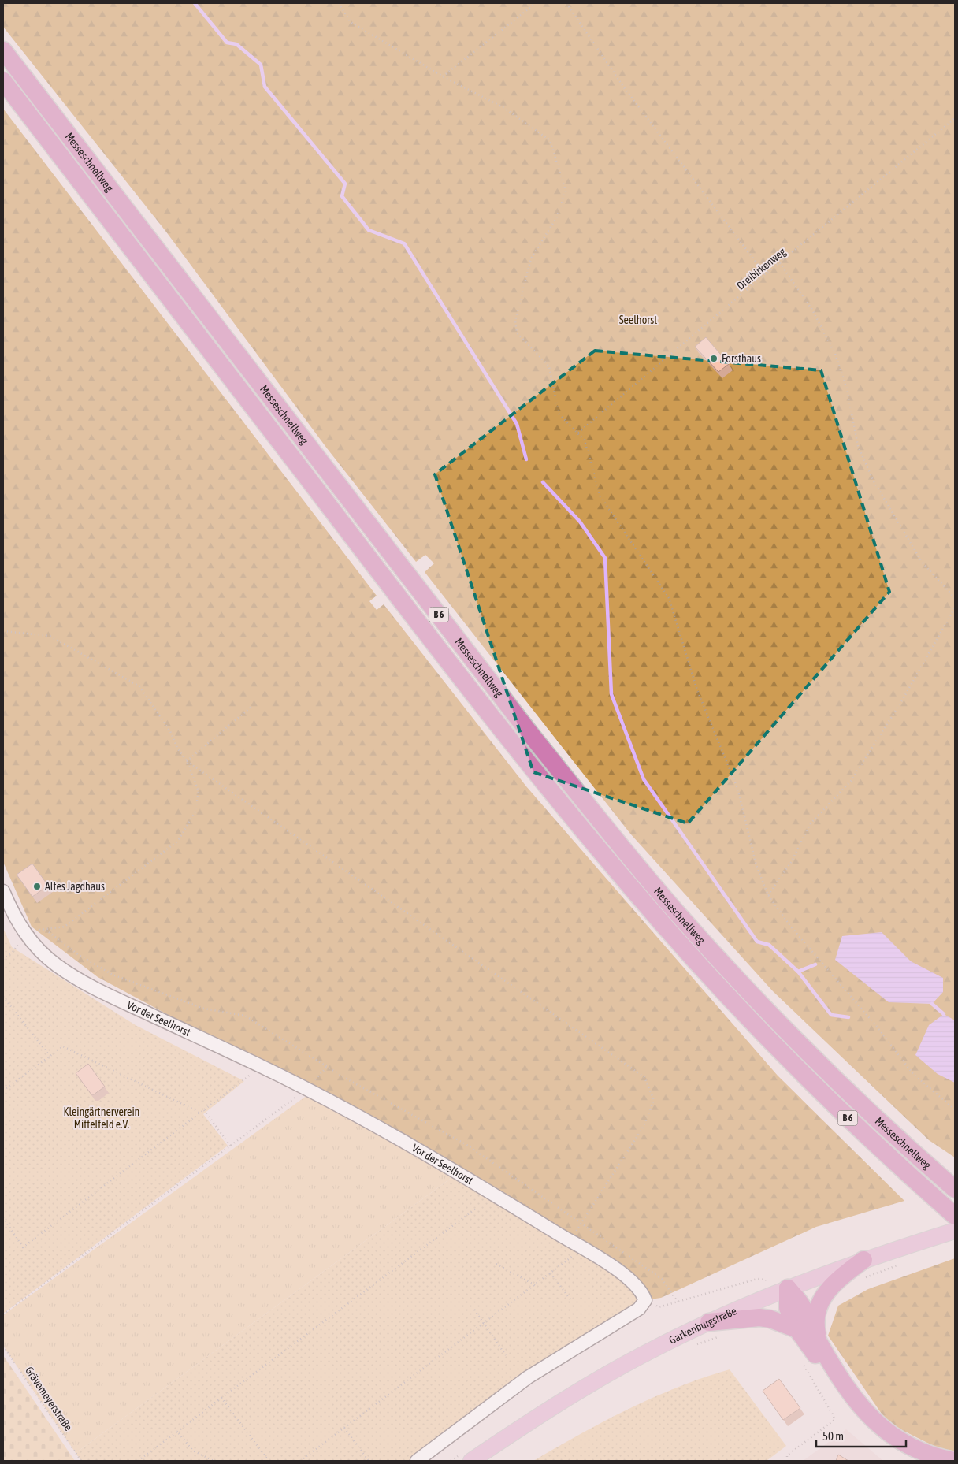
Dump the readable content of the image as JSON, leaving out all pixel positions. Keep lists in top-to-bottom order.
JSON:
{
  "streets": {
    "highway": ["Messeschnellweg", "B 6"],
    "main road": ["Garkenburgstraße"],
    "street": ["Vor der Seelhorst"],
    "path": ["Dreibirkenweg", "Grävemeyerstraße"]
  },
  "parks": ["Seelhorst", "Kleingärtnerverein Mittelfeld e.V."],
  "places": ["Forsthaus", "Altes Jagdhaus"],
  "scale_bar": "50 m"
}
